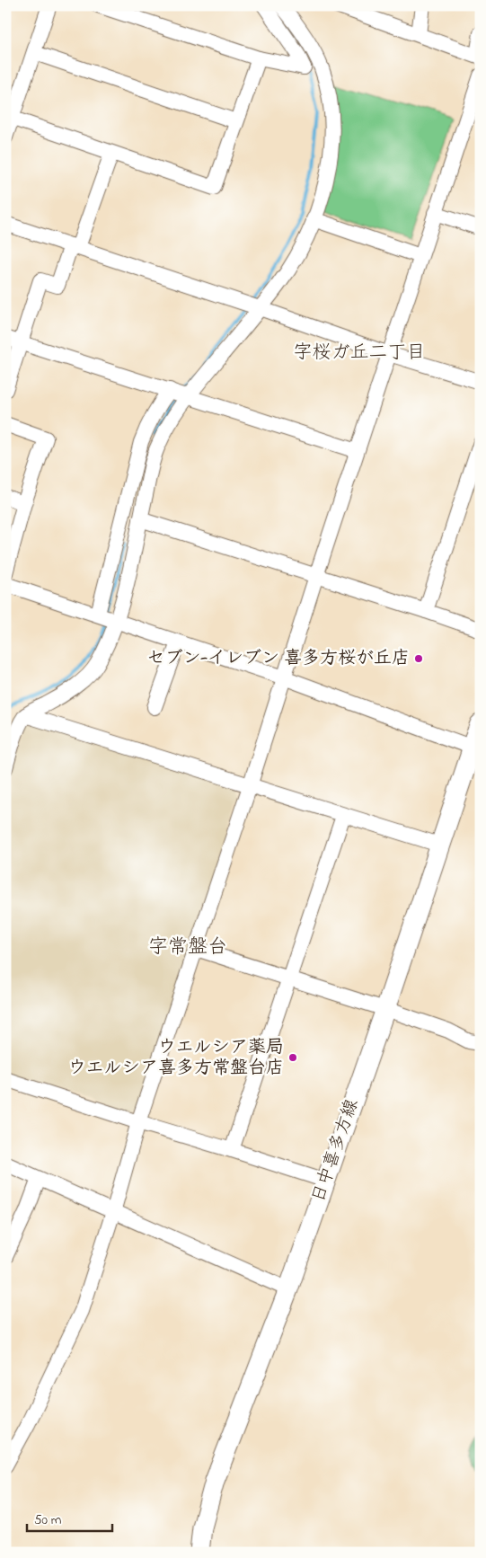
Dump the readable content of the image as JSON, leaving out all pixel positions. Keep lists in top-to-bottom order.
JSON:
{
  "streets": {
    "main road": ["日中喜多方線"]
  },
  "districts": ["字桜ガ丘二丁目", "字常盤台"],
  "places": ["セブン-イレブン 喜多方桜が丘店", "ウエルシア薬局 ウエルシア喜多方常盤台店"],
  "scale_bar": "50 m"
}
